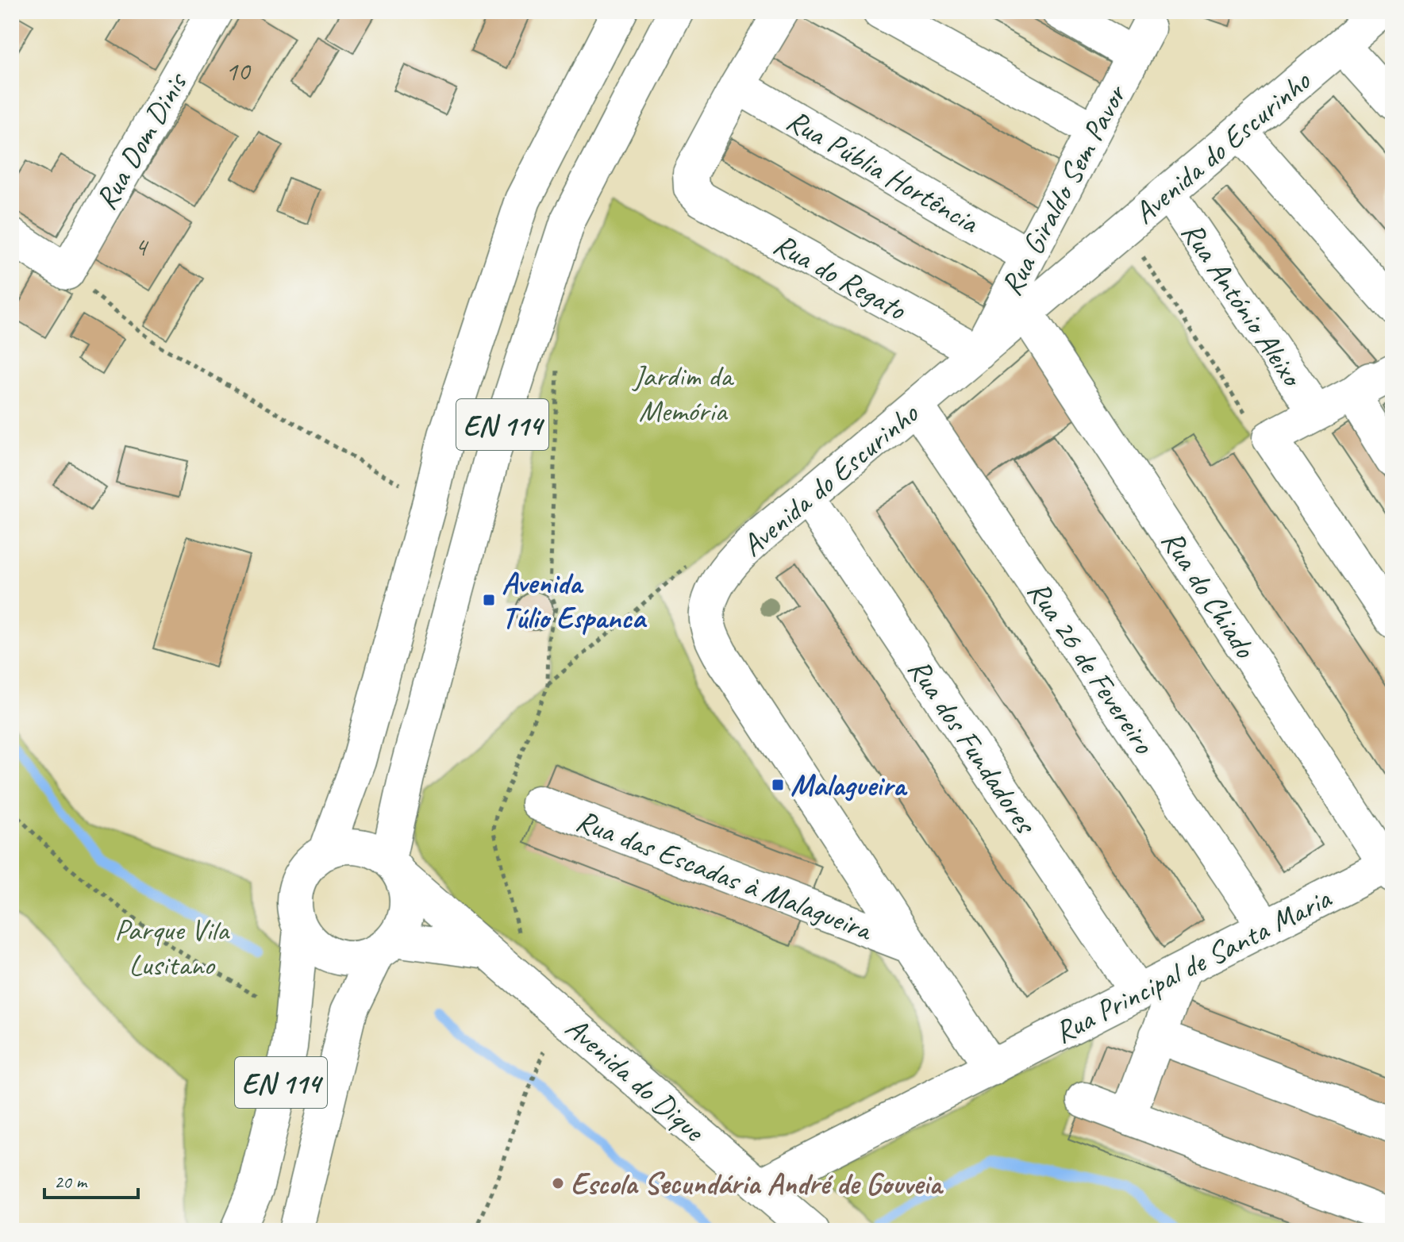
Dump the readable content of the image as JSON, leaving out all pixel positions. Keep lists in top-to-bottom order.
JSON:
{
  "streets": {
    "street": [
      "Rua Dom Dinis",
      "Avenida do Escurinho",
      "Rua Públia Hortência",
      "Rua Giraldo Sem Pavor",
      "Rua do Regato",
      "Rua António Aleixo",
      "EN 114",
      "Rua do Chiado",
      "Rua 26 de Fevereiro",
      "Rua dos Fundadores",
      "Rua das Escadas à Malagueira",
      "Rua Principal de Santa Maria",
      "Avenida do Dique"
    ]
  },
  "crossings": [
    ["Avenida do Escurinho", "Rua Giraldo Sem Pavor"],
    ["Avenida do Escurinho", "Rua do Regato"],
    ["Avenida do Escurinho", "Rua António Aleixo"],
    ["Avenida do Escurinho", "Rua do Chiado"],
    ["Avenida do Escurinho", "Rua 26 de Fevereiro"],
    ["Avenida do Escurinho", "Rua dos Fundadores"],
    ["Avenida do Escurinho", "Rua das Escadas à Malagueira"],
    ["Avenida do Escurinho", "Rua Principal de Santa Maria"],
    ["Rua Públia Hortência", "Rua Giraldo Sem Pavor"],
    ["Rua Públia Hortência", "Rua do Regato"],
    ["Rua Giraldo Sem Pavor", "Rua do Regato"],
    ["EN 114", "Avenida do Dique"],
    ["Rua do Chiado", "Rua Principal de Santa Maria"],
    ["Rua 26 de Fevereiro", "Rua Principal de Santa Maria"],
    ["Rua dos Fundadores", "Rua Principal de Santa Maria"],
    ["Rua Principal de Santa Maria", "Avenida do Dique"]
  ],
  "parks": ["Jardim da Memória", "Parque Vila Lusitano"],
  "places": {
    "transit": ["Avenida Túlio Espanca", "Malagueira"],
    "other": ["Escola Secundária André de Gouveia"]
  },
  "house_numbers": ["10", "4"],
  "scale_bar": "20 m"
}
